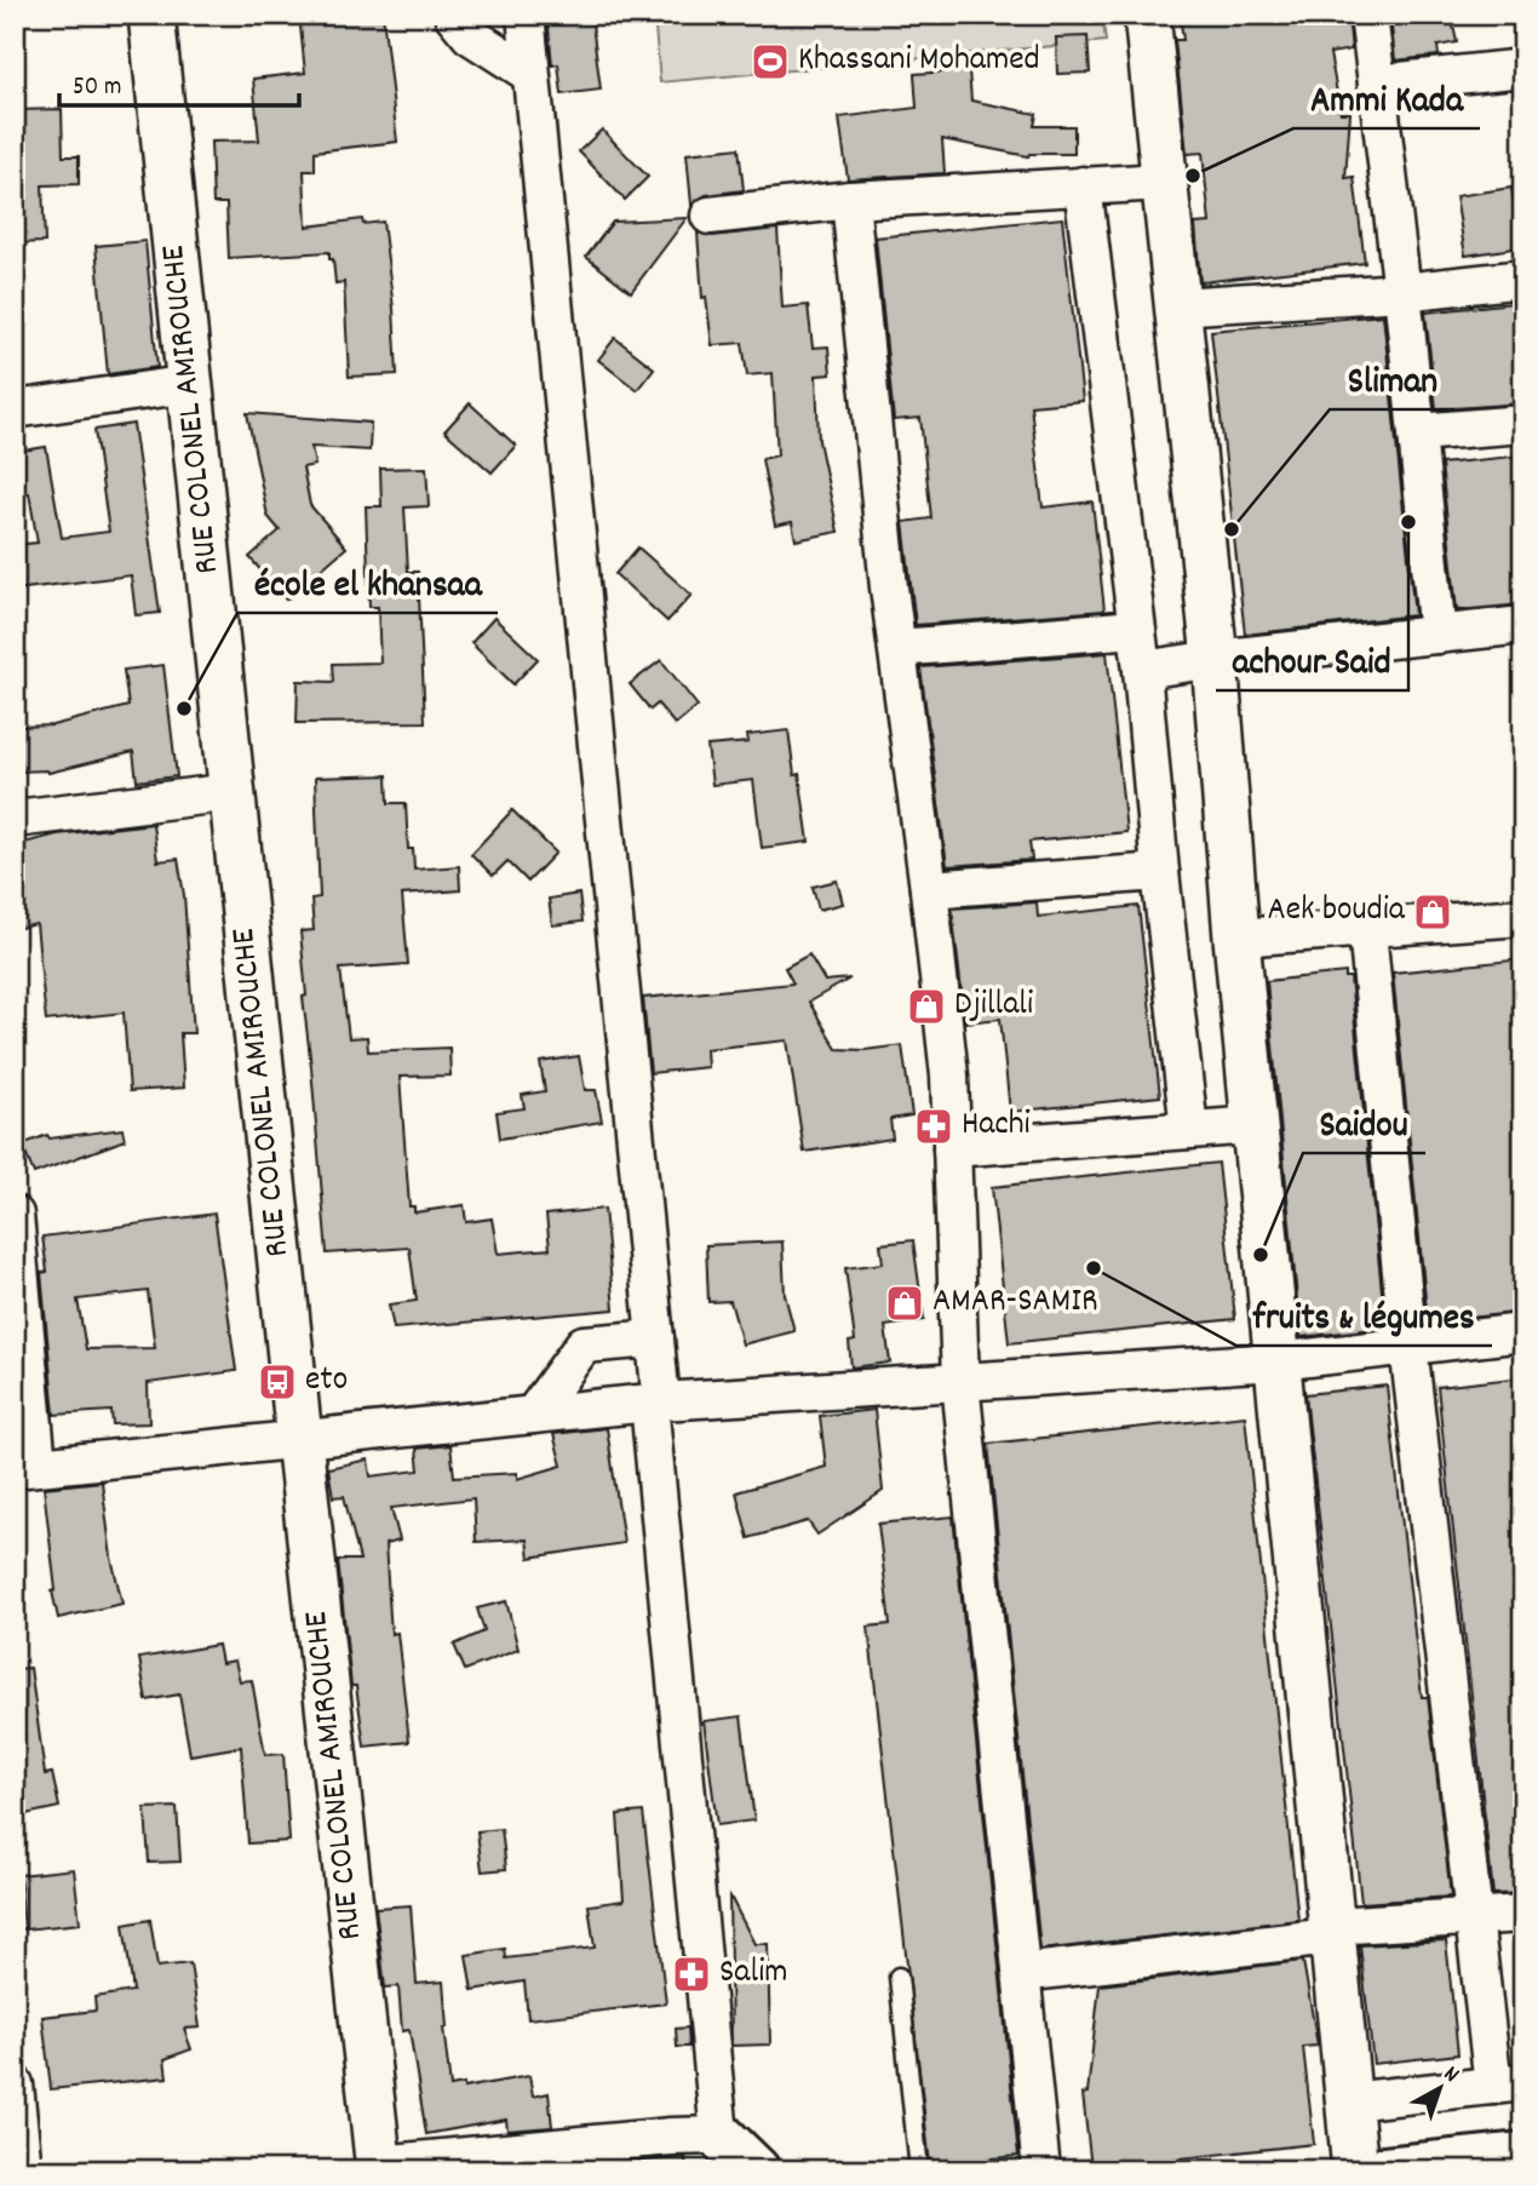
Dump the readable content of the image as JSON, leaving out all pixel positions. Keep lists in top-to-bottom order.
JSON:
{
  "streets": {
    "street": ["RUE COLONEL AMIROUCHE"]
  },
  "places": {
    "sports": ["Khassani Mohamed"],
    "other": [
      "Ammi Kada",
      "achour Said",
      "Sliman",
      "école el khansaa",
      "Saidou",
      "fruits & légumes"
    ],
    "shop": ["Aek boudia", "Djillali", "AMAR-SAMIR"],
    "pharmacy": ["Hachi", "Salim"],
    "bus stop": ["eto"]
  },
  "scale_bar": "50 m",
  "north": "top right"
}
